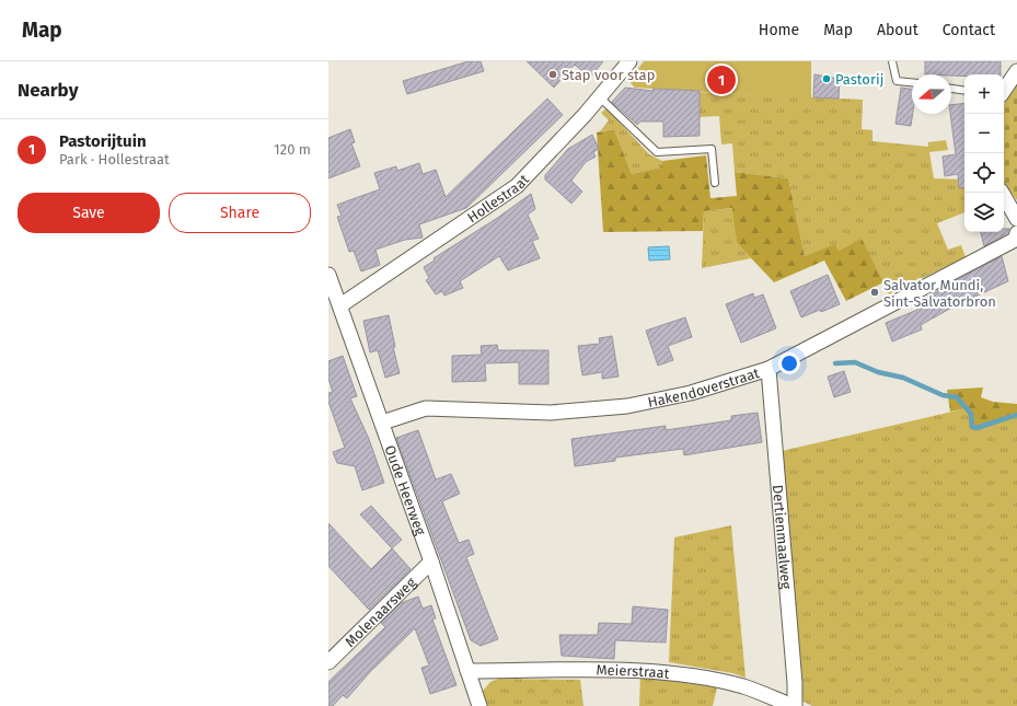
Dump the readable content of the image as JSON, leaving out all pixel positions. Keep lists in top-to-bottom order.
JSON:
{
  "streets": {
    "street": [
      "Hollestraat",
      "Hakendoverstraat",
      "Oude Heerweg",
      "Dertienmaalweg",
      "Molenaarsweg",
      "Meierstraat"
    ]
  },
  "crossings": [
    ["Hollestraat", "Oude Heerweg"],
    ["Hakendoverstraat", "Oude Heerweg"],
    ["Hakendoverstraat", "Dertienmaalweg"],
    ["Oude Heerweg", "Molenaarsweg"],
    ["Oude Heerweg", "Meierstraat"],
    ["Dertienmaalweg", "Meierstraat"]
  ],
  "places": ["Stap voor stap", "Pastorij", "Salvator Mundi, Sint-Salvatorbron"],
  "north": "left",
  "page": {
    "header": "Map",
    "nav": [
      "Home",
      "Map",
      "About",
      "Contact"
    ],
    "heading": "Nearby",
    "pins": "1",
    "map_buttons": ["+", "−"],
    "list": [
      {
        "mark": "1",
        "name": "Pastorijtuin",
        "note": "Park · Hollestraat",
        "value": "120 m"
      }
    ],
    "buttons": ["Save", "Share"]
  }
}
